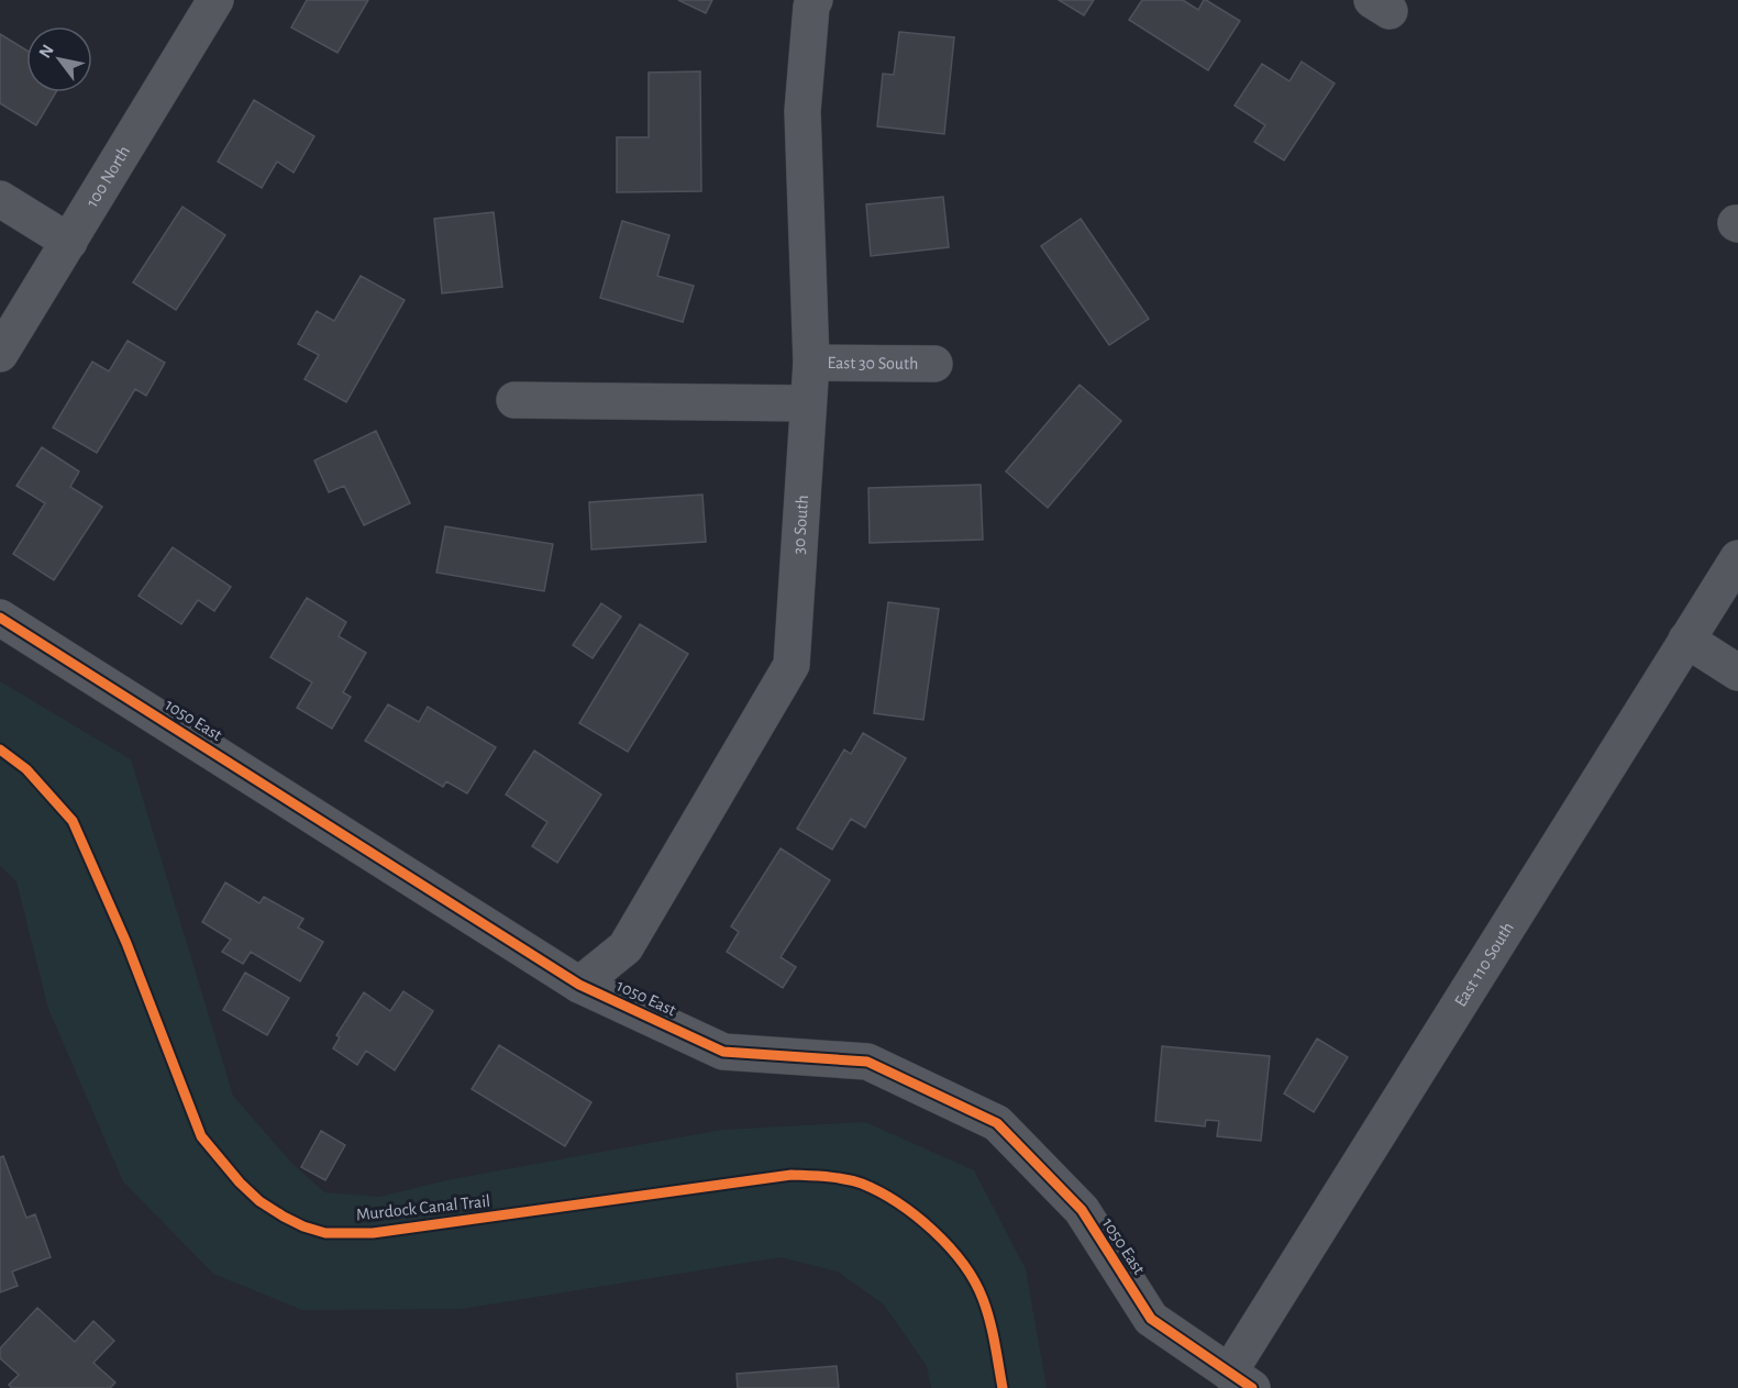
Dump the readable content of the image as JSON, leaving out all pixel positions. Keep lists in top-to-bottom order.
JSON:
{
  "streets": {
    "street": [
      "100 North",
      "East 30 South",
      "30 South",
      "1050 East",
      "East 110 South"
    ],
    "cycle path": ["Murdock Canal Trail"]
  },
  "crossings": [
    ["East 30 South", "30 South"],
    ["30 South", "1050 East"],
    ["1050 East", "East 110 South"]
  ],
  "north": "top left"
}
